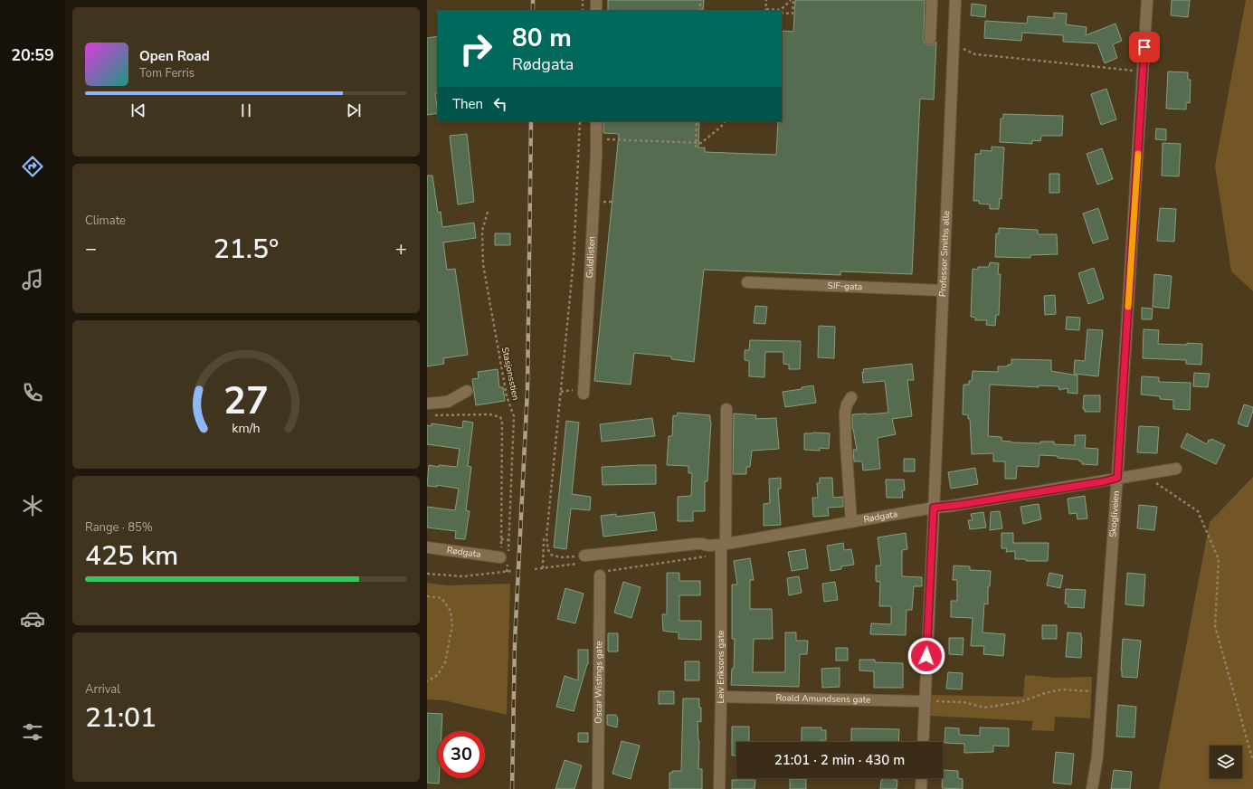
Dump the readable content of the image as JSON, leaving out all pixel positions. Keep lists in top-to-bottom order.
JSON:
{
  "streets": {
    "street": [
      "Professor Smiths alle",
      "Guldlisten",
      "SIF-gata",
      "Skogliveien",
      "Rødgata",
      "Leiv Eriksons gate",
      "Oscar Wistings gate",
      "Roald Amundsens gate"
    ],
    "path": ["Stasjonsstien"]
  },
  "crossings": [
    ["Professor Smiths alle", "SIF-gata"],
    ["Professor Smiths alle", "Rødgata"],
    ["Professor Smiths alle", "Roald Amundsens gate"],
    ["Skogliveien", "Rødgata"],
    ["Rødgata", "Leiv Eriksons gate"],
    ["Leiv Eriksons gate", "Roald Amundsens gate"]
  ],
  "page": {
    "tabs": "20:59",
    "turn": ["80 m", "Rødgata"],
    "song": ["Open Road", "Tom Ferris"],
    "then": "Then",
    "tile": [
      "Climate",
      ["Range · 85%", "425 km"],
      ["Arrival", "21:01"]
    ],
    "heat": ["−", "21.5°", "+"],
    "limit": "30",
    "trip": "21:01 · 2 min · 430 m",
    "gauge": ["27", "km/h"]
  }
}
